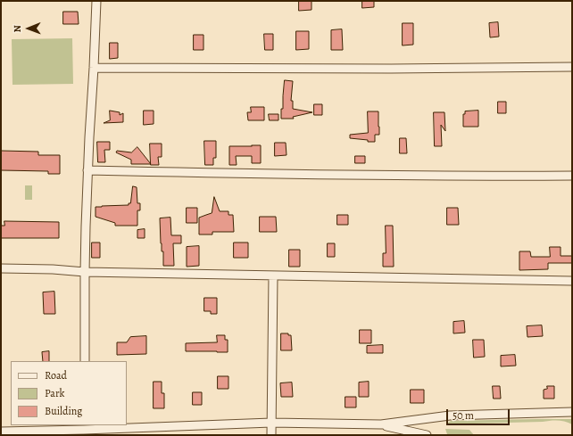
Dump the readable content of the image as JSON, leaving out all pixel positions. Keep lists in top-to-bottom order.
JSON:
{
  "legend": ["Road", "Park", "Building"],
  "scale_bar": "50 m",
  "north": "left"
}
